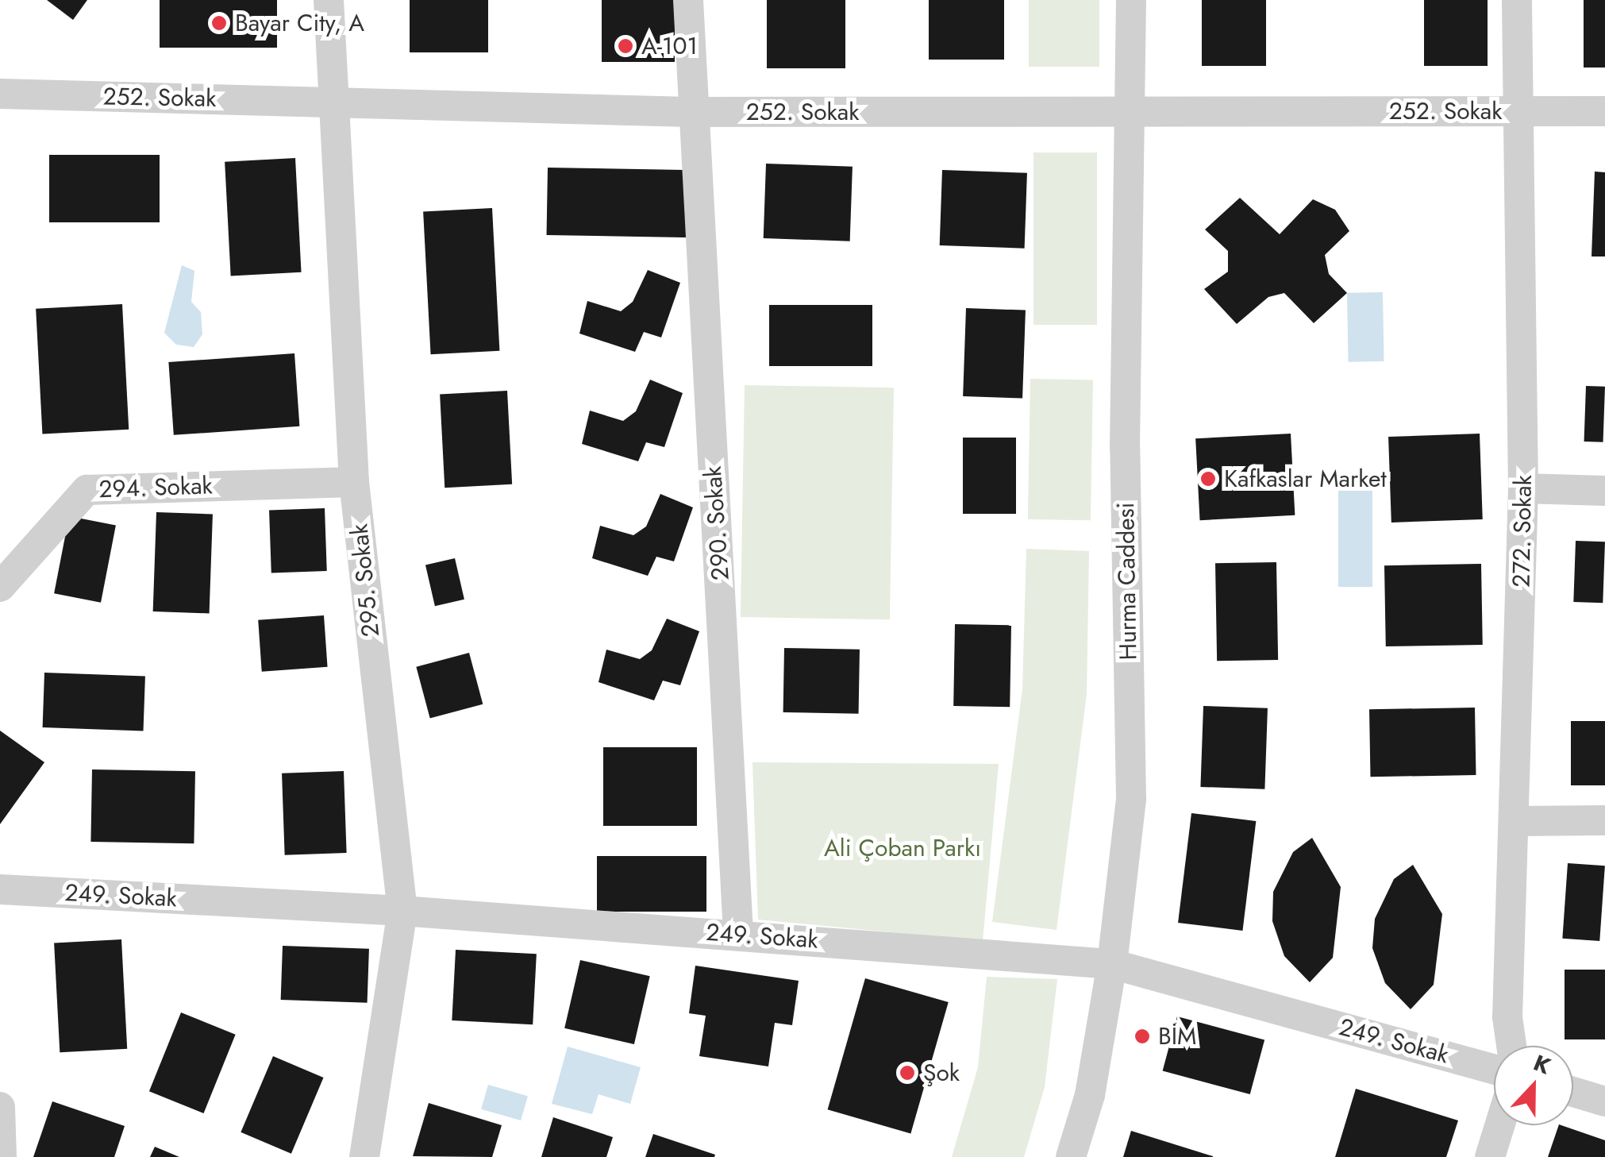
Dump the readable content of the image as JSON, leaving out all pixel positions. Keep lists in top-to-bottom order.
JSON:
{
  "streets": {
    "street": [
      "252. Sokak",
      "294. Sokak",
      "290. Sokak",
      "272. Sokak",
      "295. Sokak",
      "Hurma Caddesi",
      "249. Sokak"
    ]
  },
  "crossings": [
    ["252. Sokak", "290. Sokak"],
    ["252. Sokak", "272. Sokak"],
    ["252. Sokak", "295. Sokak"],
    ["252. Sokak", "Hurma Caddesi"],
    ["294. Sokak", "295. Sokak"],
    ["290. Sokak", "249. Sokak"],
    ["295. Sokak", "249. Sokak"],
    ["Hurma Caddesi", "249. Sokak"]
  ],
  "parks": ["Ali Çoban Parkı"],
  "places": [
    "Bayar City, A",
    "A-101",
    "Kafkaslar Market",
    "BİM",
    "Şok"
  ],
  "north": "top"
}
